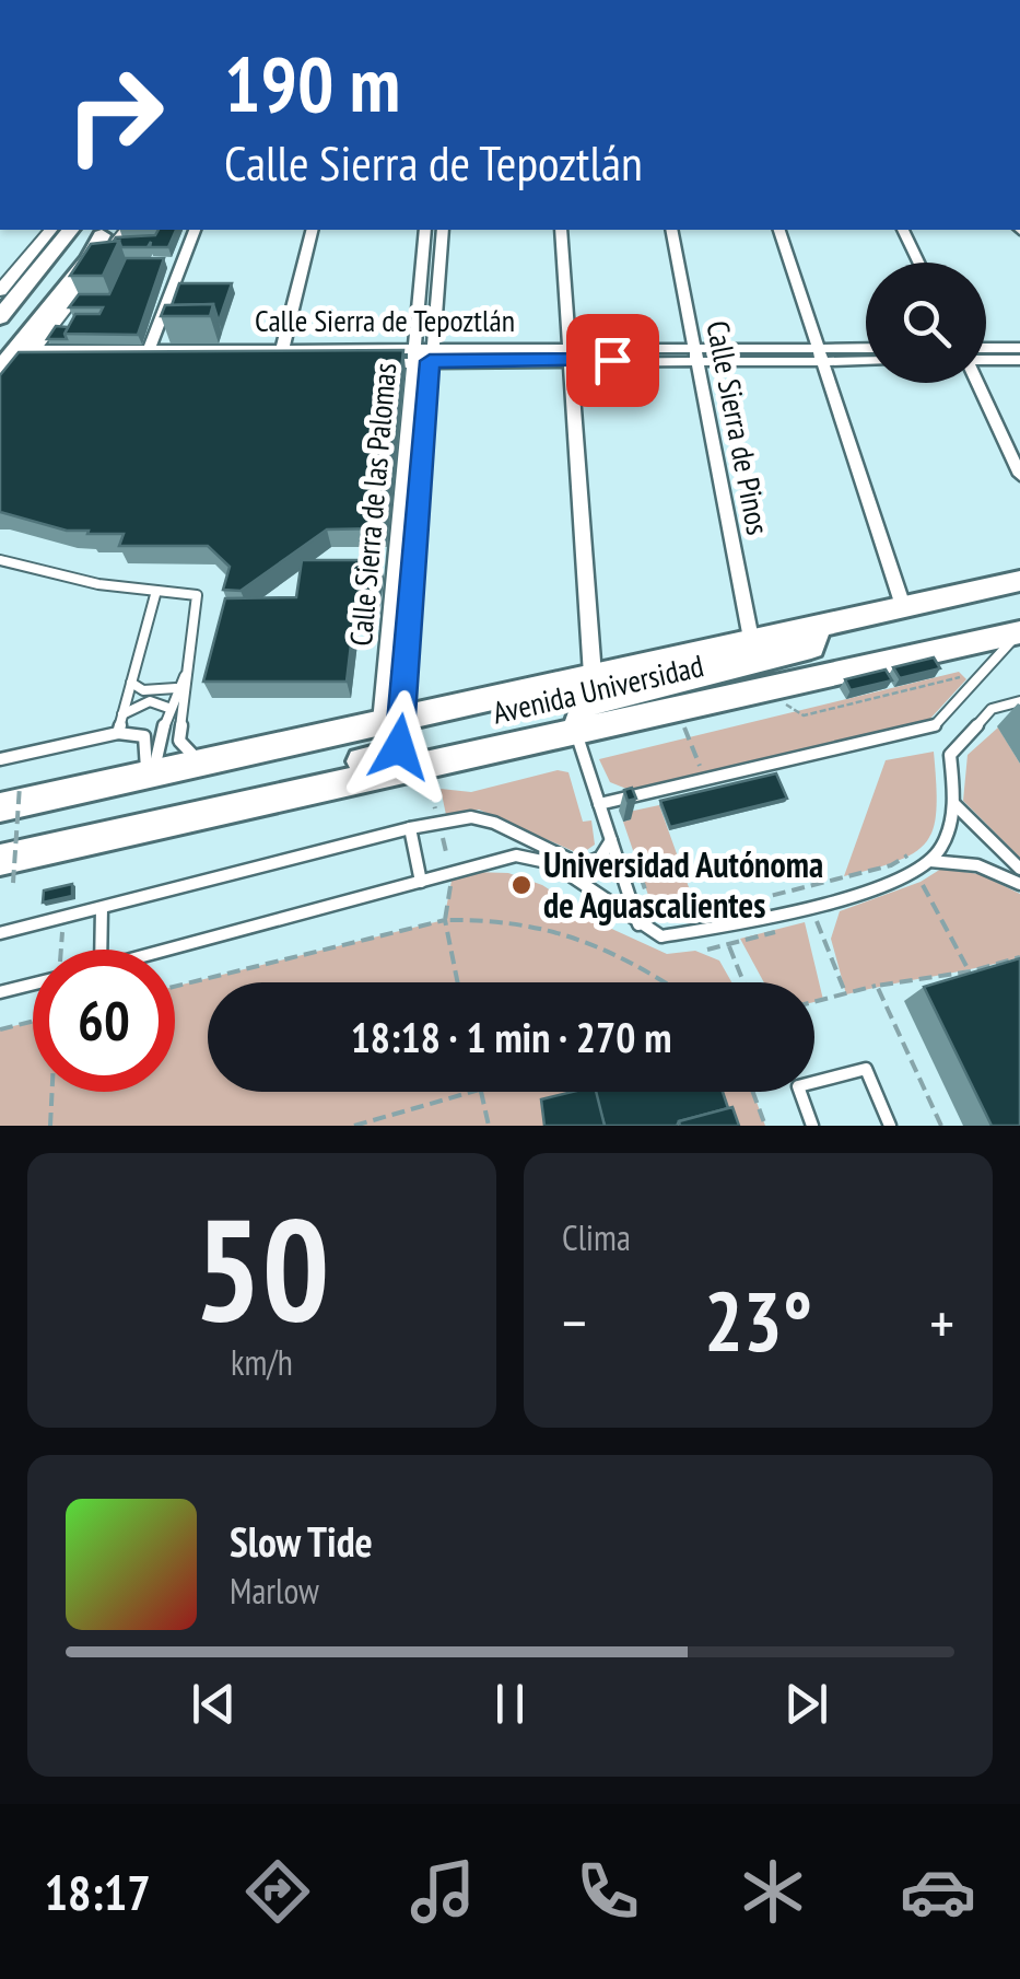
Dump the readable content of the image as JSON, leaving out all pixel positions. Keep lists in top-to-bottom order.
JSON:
{
  "streets": {
    "main road": ["Avenida Universidad"],
    "street": ["Calle Sierra de Tepoztlán", "Calle Sierra de Pinos", "Calle Sierra de las Palomas"]
  },
  "crossings": [
    ["Calle Sierra de Tepoztlán", "Calle Sierra de Pinos"],
    ["Calle Sierra de Tepoztlán", "Calle Sierra de las Palomas"],
    ["Calle Sierra de Pinos", "Avenida Universidad"],
    ["Calle Sierra de las Palomas", "Avenida Universidad"]
  ],
  "places": ["Universidad Autónoma de Aguascalientes"],
  "page": {
    "turn": ["190 m", "Calle Sierra de Tepoztlán"],
    "limit": "60",
    "trip": "18:18 · 1 min · 270 m",
    "tile": [
      ["50", "km/h"],
      "Clima"
    ],
    "heat": ["−", "23°", "+"],
    "song": ["Slow Tide", "Marlow"],
    "tabs": "18:17"
  }
}
